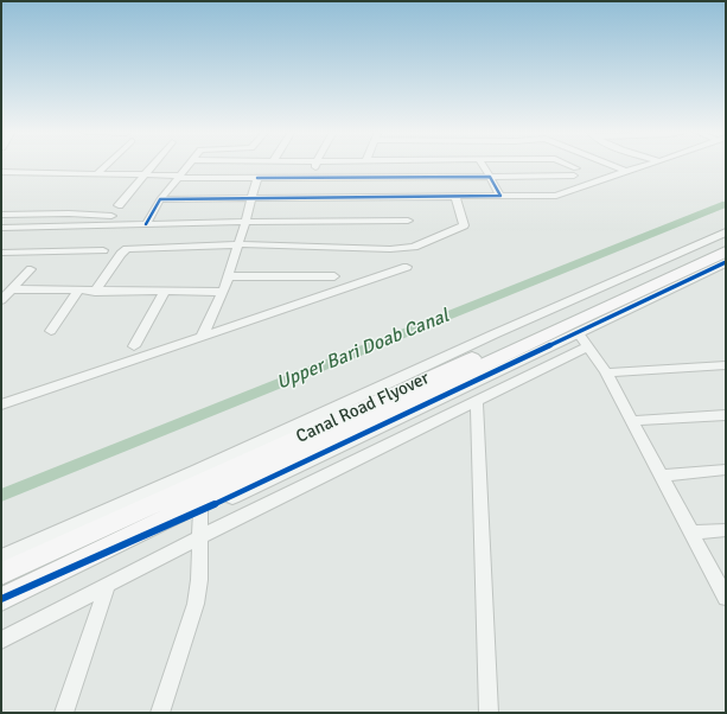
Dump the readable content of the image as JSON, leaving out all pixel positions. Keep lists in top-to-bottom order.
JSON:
{
  "streets": {
    "main road": ["Canal Road Flyover"]
  },
  "water": ["Upper Bari Doab Canal"]
}
